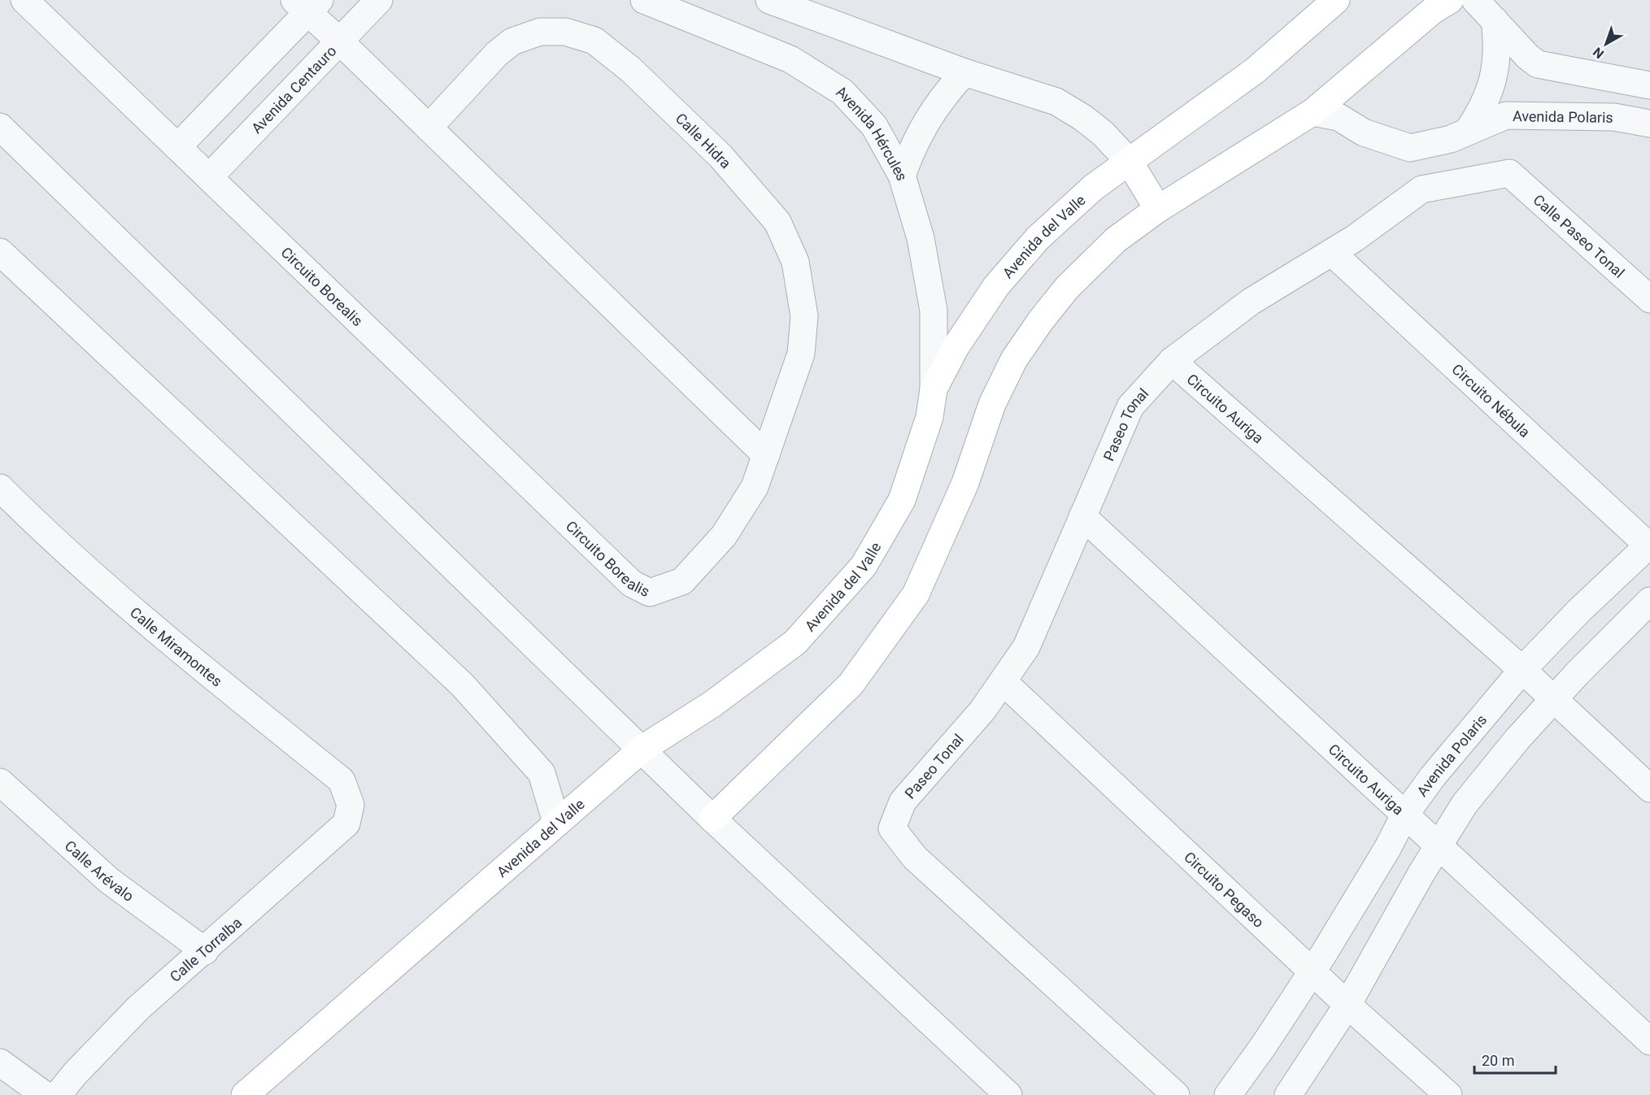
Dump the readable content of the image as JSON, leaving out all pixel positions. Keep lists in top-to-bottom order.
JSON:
{
  "streets": {
    "street": [
      "Avenida Centauro",
      "Avenida Polaris",
      "Avenida Hércules",
      "Calle Hidra",
      "Calle Paseo Tonal",
      "Avenida del Valle",
      "Circuito Borealis",
      "Circuito Nébula",
      "Circuito Auriga",
      "Paseo Tonal",
      "Calle Miramontes",
      "Calle Arévalo",
      "Circuito Pegaso",
      "Calle Torralba"
    ]
  },
  "crossings": [
    ["Avenida Centauro", "Circuito Borealis"],
    ["Avenida Polaris", "Circuito Nébula"],
    ["Avenida Polaris", "Circuito Auriga"],
    ["Avenida Polaris", "Circuito Pegaso"],
    ["Avenida Hércules", "Avenida del Valle"],
    ["Calle Hidra", "Circuito Borealis"],
    ["Calle Paseo Tonal", "Paseo Tonal"],
    ["Circuito Nébula", "Paseo Tonal"],
    ["Circuito Auriga", "Paseo Tonal"],
    ["Paseo Tonal", "Circuito Pegaso"],
    ["Calle Miramontes", "Calle Torralba"],
    ["Calle Arévalo", "Calle Torralba"]
  ],
  "scale_bar": "20 m",
  "north": "bottom left"
}
